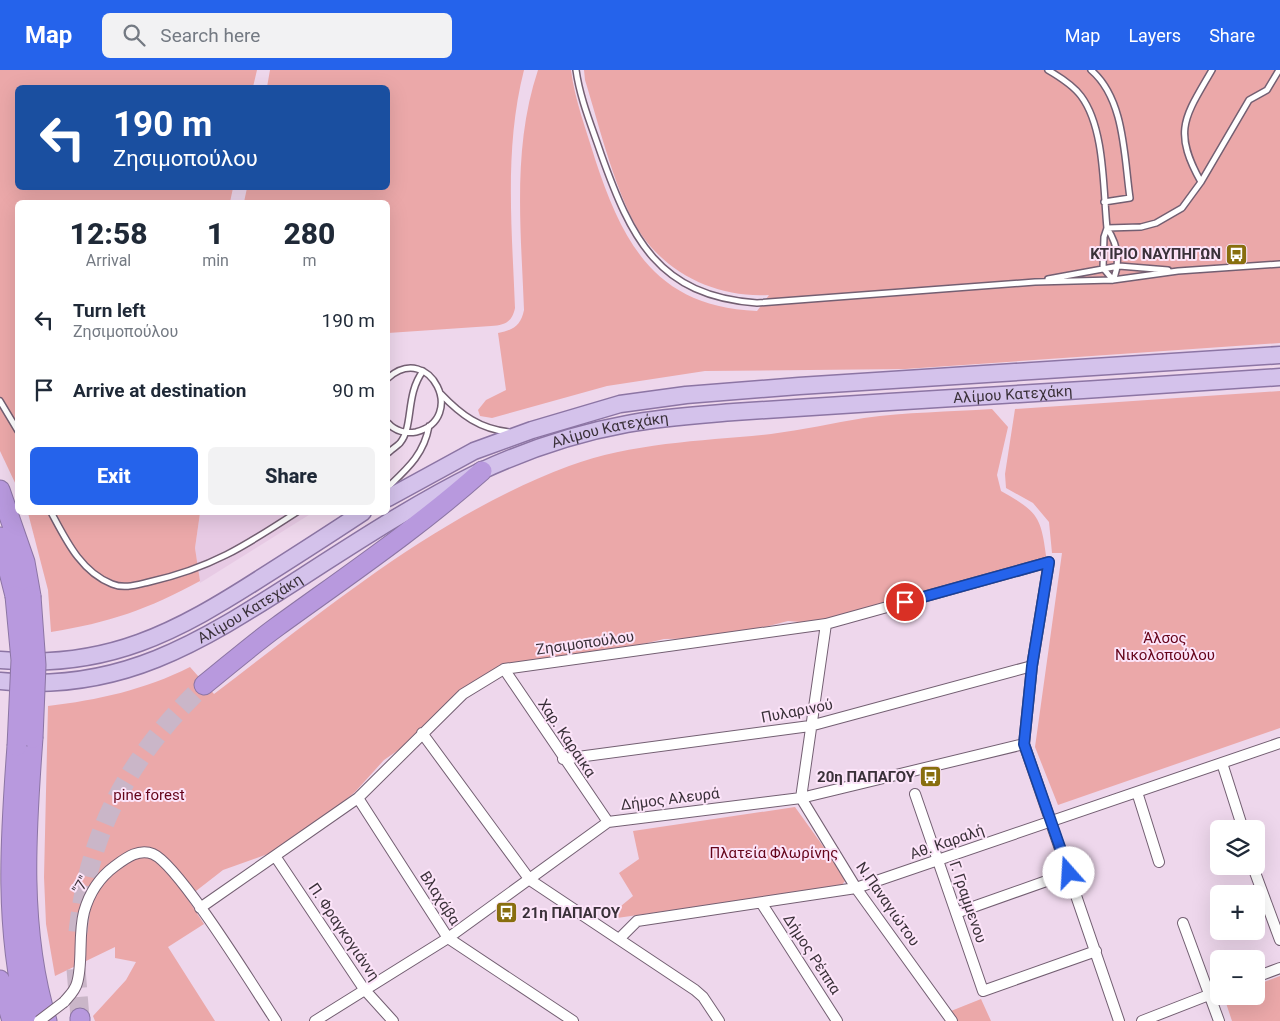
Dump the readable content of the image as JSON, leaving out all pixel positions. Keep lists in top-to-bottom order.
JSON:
{
  "streets": {
    "main road": ["Αλίμου Κατεχάκη"],
    "street": [
      "Ζησιμοπούλου",
      "Πυλαρινού",
      "Χαρ. Καραικα",
      "Δήμος Αλευρά",
      "Αθ. Καραλή",
      "\"7\"",
      "Βλαχάβα",
      "Γ. Γραμμενου",
      "Ν.Παναγιώτου",
      "Π. Φραγκογιάννη",
      "Δήμος Ρέππα"
    ]
  },
  "crossings": [
    ["Ζησιμοπούλου", "Πυλαρινού"],
    ["Ζησιμοπούλου", "Χαρ. Καραικα"],
    ["Ζησιμοπούλου", "\"7\""],
    ["Ζησιμοπούλου", "Βλαχάβα"],
    ["Ζησιμοπούλου", "Π. Φραγκογιάννη"],
    ["Πυλαρινού", "Χαρ. Καραικα"],
    ["Χαρ. Καραικα", "Δήμος Αλευρά"],
    ["Δήμος Αλευρά", "Βλαχάβα"],
    ["Δήμος Αλευρά", "Ν.Παναγιώτου"],
    ["Δήμος Αλευρά", "Π. Φραγκογιάννη"],
    ["Αθ. Καραλή", "Γ. Γραμμενου"],
    ["Αθ. Καραλή", "Ν.Παναγιώτου"],
    ["Αθ. Καραλή", "Δήμος Ρέππα"]
  ],
  "parks": ["Άλσος Νικολοπούλου", "pine forest", "Πλατεία Φλωρίνης"],
  "places": {
    "bus stop": ["ΚΤΙΡΙΟ ΝΑΥΠΗΓΩΝ", "20η ΠΑΠΑΓΟΥ", "21η ΠΑΠΑΓΟΥ"]
  },
  "page": {
    "header": "Map",
    "search": "Search here",
    "nav": ["Map", "Layers", "Share"],
    "turn": ["190 m", "Ζησιμοπούλου"],
    "eta": [
      "12:58",
      "Arrival",
      "1",
      "min",
      "280",
      "m"
    ],
    "list": [
      {
        "name": "Turn left",
        "note": "Ζησιμοπούλου",
        "value": "190 m"
      },
      {
        "name": "Arrive at destination",
        "value": "90 m"
      }
    ],
    "buttons": ["Exit", "Share"],
    "map_buttons": ["+", "−"]
  }
}
